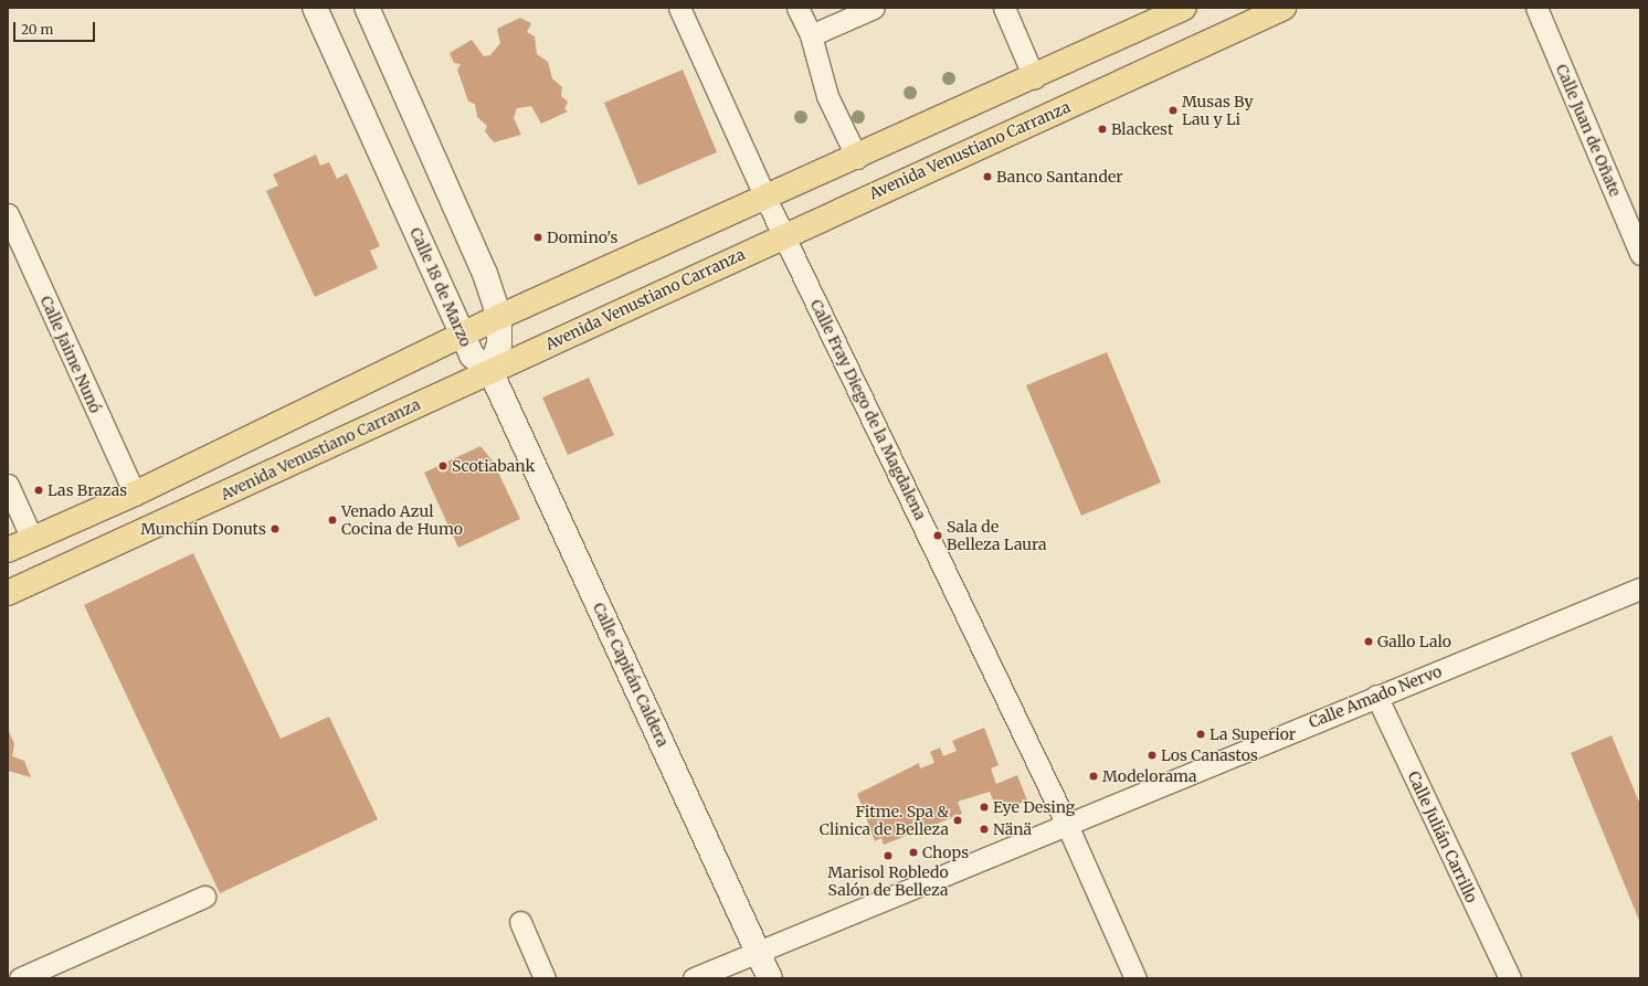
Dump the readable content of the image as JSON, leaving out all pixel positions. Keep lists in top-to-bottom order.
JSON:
{
  "streets": {
    "main road": ["Avenida Venustiano Carranza"],
    "street": [
      "Calle Juan de Oñate",
      "Calle 18 de Marzo",
      "Calle Jaime Nunó",
      "Calle Fray Diego de la Magdalena",
      "Calle Capitán Caldera",
      "Calle Amado Nervo",
      "Calle Julián Carrillo"
    ]
  },
  "crossings": [
    ["Avenida Venustiano Carranza", "Calle 18 de Marzo"],
    ["Avenida Venustiano Carranza", "Calle Fray Diego de la Magdalena"],
    ["Avenida Venustiano Carranza", "Calle Capitán Caldera"],
    ["Calle 18 de Marzo", "Calle Capitán Caldera"],
    ["Calle Fray Diego de la Magdalena", "Calle Amado Nervo"],
    ["Calle Capitán Caldera", "Calle Amado Nervo"],
    ["Calle Amado Nervo", "Calle Julián Carrillo"]
  ],
  "places": [
    "Musas By Lau y Li",
    "Blackest",
    "Banco Santander",
    "Domino's",
    "Scotiabank",
    "Las Brazas",
    "Venado Azul Cocina de Humo",
    "Munchin Donuts",
    "Sala de Belleza Laura",
    "Gallo Lalo",
    "La Superior",
    "Los Canastos",
    "Modelorama",
    "Eye Desing",
    "Fitme. Spa & Clinica de Belleza",
    "Nänä",
    "Chops",
    "Marisol Robledo Salón de Belleza"
  ],
  "scale_bar": "20 m"
}
